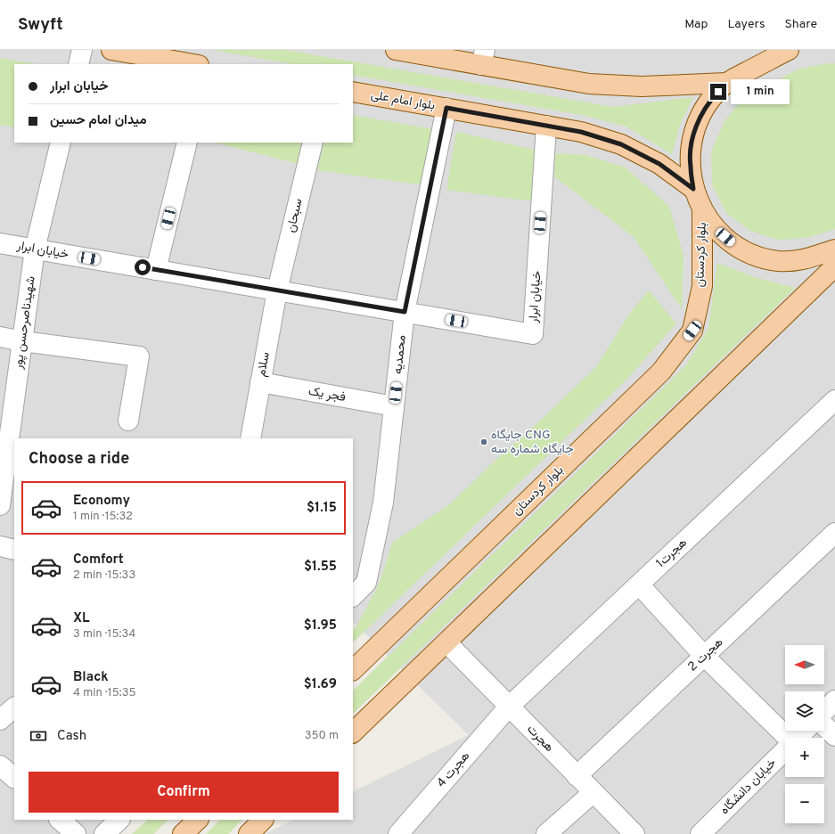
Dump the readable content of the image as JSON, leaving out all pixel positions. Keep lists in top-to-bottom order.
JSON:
{
  "streets": {
    "main road": ["بلوار امام علی", "بلوار کردستان"],
    "street": [
      "سبحان",
      "خیابان ابرار",
      "شهیدناصرحسن پور",
      "محمدیه",
      "سلام",
      "فجر یک",
      "هجرت1",
      "هجرت 2",
      "هجرت",
      "هجرت 4",
      "خیابان دانشگاه"
    ]
  },
  "crossings": [
    ["بلوار امام علی", "خیابان ابرار"],
    ["بلوار امام علی", "محمدیه"],
    ["سبحان", "خیابان ابرار"],
    ["سبحان", "سلام"],
    ["خیابان ابرار", "شهیدناصرحسن پور"],
    ["خیابان ابرار", "محمدیه"],
    ["خیابان ابرار", "سلام"],
    ["محمدیه", "فجر یک"],
    ["سلام", "فجر یک"],
    ["هجرت1", "هجرت"],
    ["هجرت1", "هجرت 4"],
    ["هجرت 2", "هجرت"],
    ["هجرت", "هجرت 4"]
  ],
  "places": ["جایگاه CNG جایگاه شماره سه"],
  "north": "left",
  "page": {
    "header": "Swyft",
    "nav": ["Map", "Layers", "Share"],
    "banner": ["خیابان ابرار", "میدان امام حسین"],
    "bubble": "1 min",
    "heading": "Choose a ride",
    "list": [
      {
        "name": "Economy",
        "note": "1 min · 15:32",
        "value": "$1.15"
      },
      {
        "name": "Comfort",
        "note": "2 min · 15:33",
        "value": "$1.55"
      },
      {
        "name": "XL",
        "note": "3 min · 15:34",
        "value": "$1.95"
      },
      {
        "name": "Black",
        "note": "4 min · 15:35",
        "value": "$1.69"
      }
    ],
    "map_buttons": ["+", "−"],
    "pay": ["Cash", "350 m"],
    "buttons": "Confirm"
  }
}
